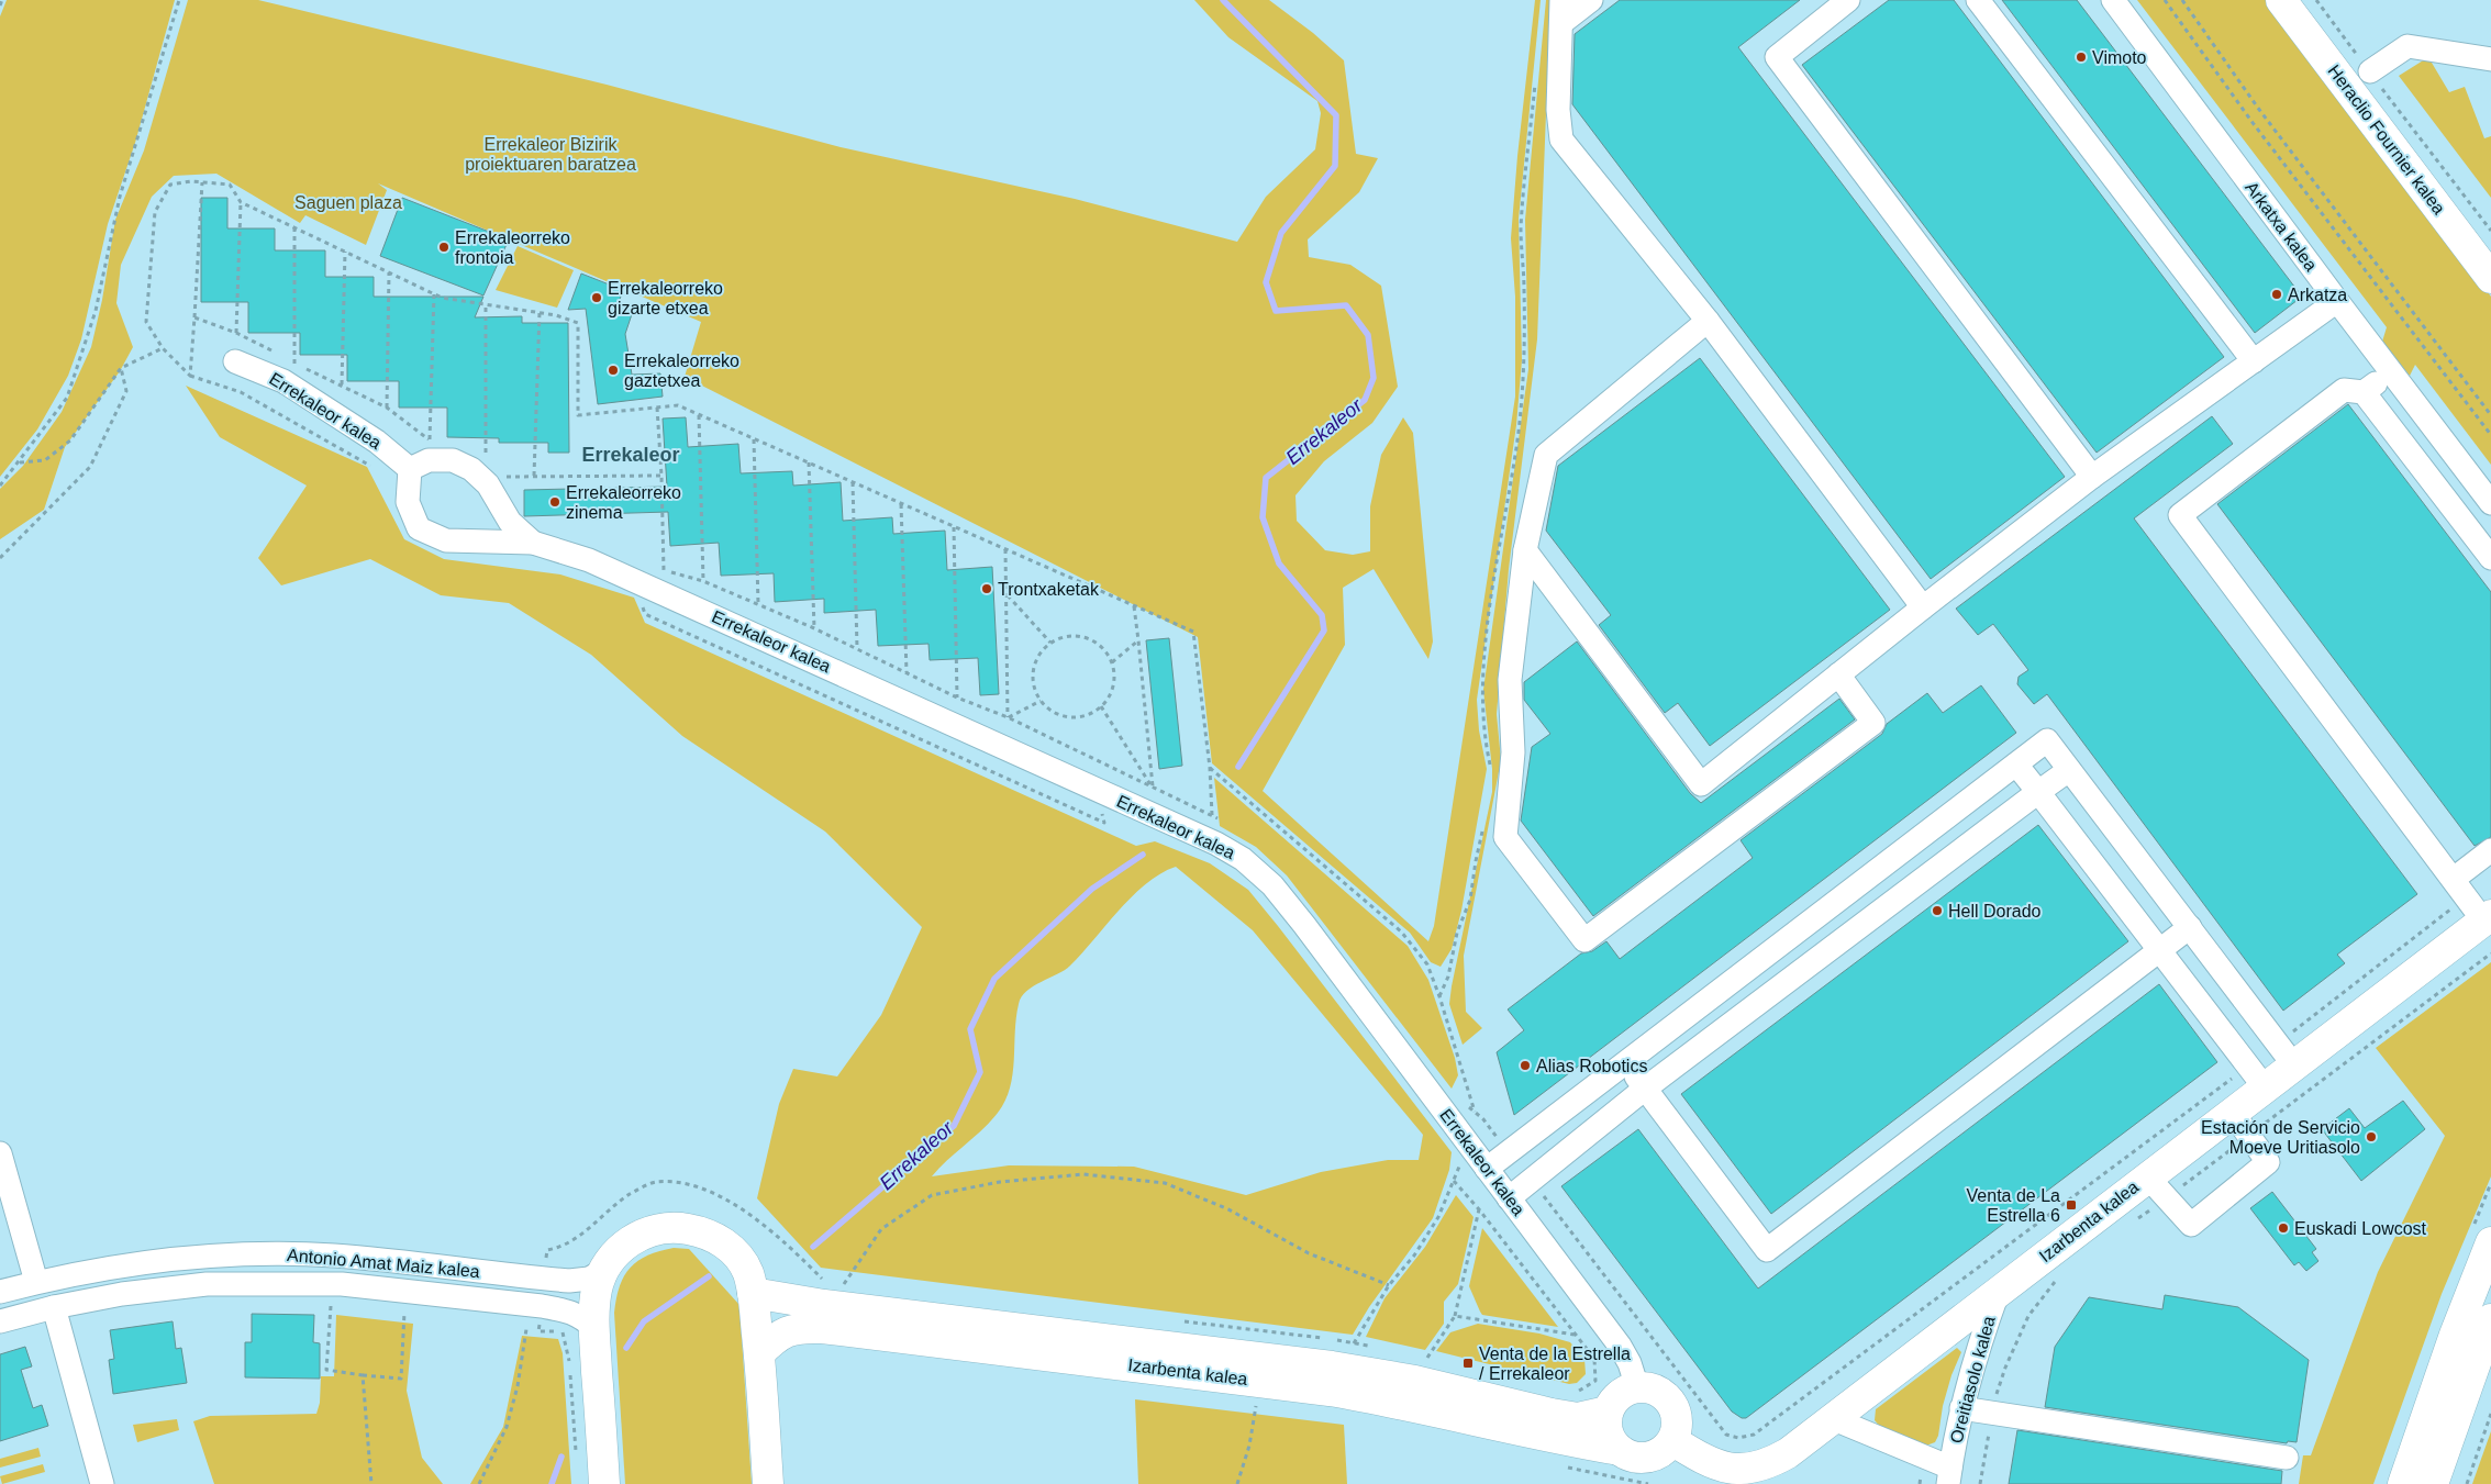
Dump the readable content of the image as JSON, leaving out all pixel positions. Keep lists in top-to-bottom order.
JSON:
{
  "streets": {
    "main road": ["Heraclio Fournier kalea", "Izarbenta kalea"],
    "street": [
      "Arkatxa kalea",
      "Errekaleor kalea",
      "Antonio Amat Maiz kalea",
      "Oreitiasolo kalea"
    ]
  },
  "crossings": [
    ["Errekaleor kalea", "Izarbenta kalea"],
    ["Izarbenta kalea", "Oreitiasolo kalea"]
  ],
  "districts": ["Errekaleor"],
  "water": ["Errekaleor"],
  "parks": ["Errekaleor Bizirik proiektuaren baratzea", "Saguen plaza"],
  "places": {
    "other": [
      "Vimoto",
      "Errekaleorreko frontoia",
      "Arkatza",
      "Errekaleorreko gizarte etxea",
      "Errekaleorreko gaztetxea",
      "Errekaleorreko zinema",
      "Trontxaketak",
      "Hell Dorado",
      "Alias Robotics",
      "Estación de Servicio Moeve Uritiasolo",
      "Euskadi Lowcost"
    ],
    "transit": ["Venta de La Estrella 6", "Venta de la Estrella / Errekaleor"]
  }
}
